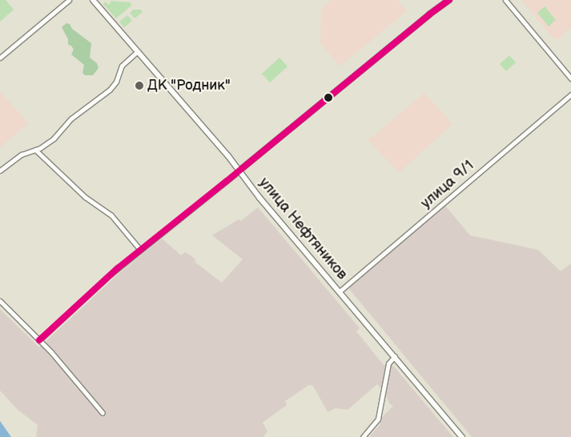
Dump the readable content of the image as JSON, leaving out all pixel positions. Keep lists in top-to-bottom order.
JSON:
{
  "streets": {
    "street": ["улица 9/1", "улица Нефтяников"]
  },
  "crossings": [
    ["улица 9/1", "улица Нефтяников"]
  ],
  "places": ["ДК \"Родник\""]
}
